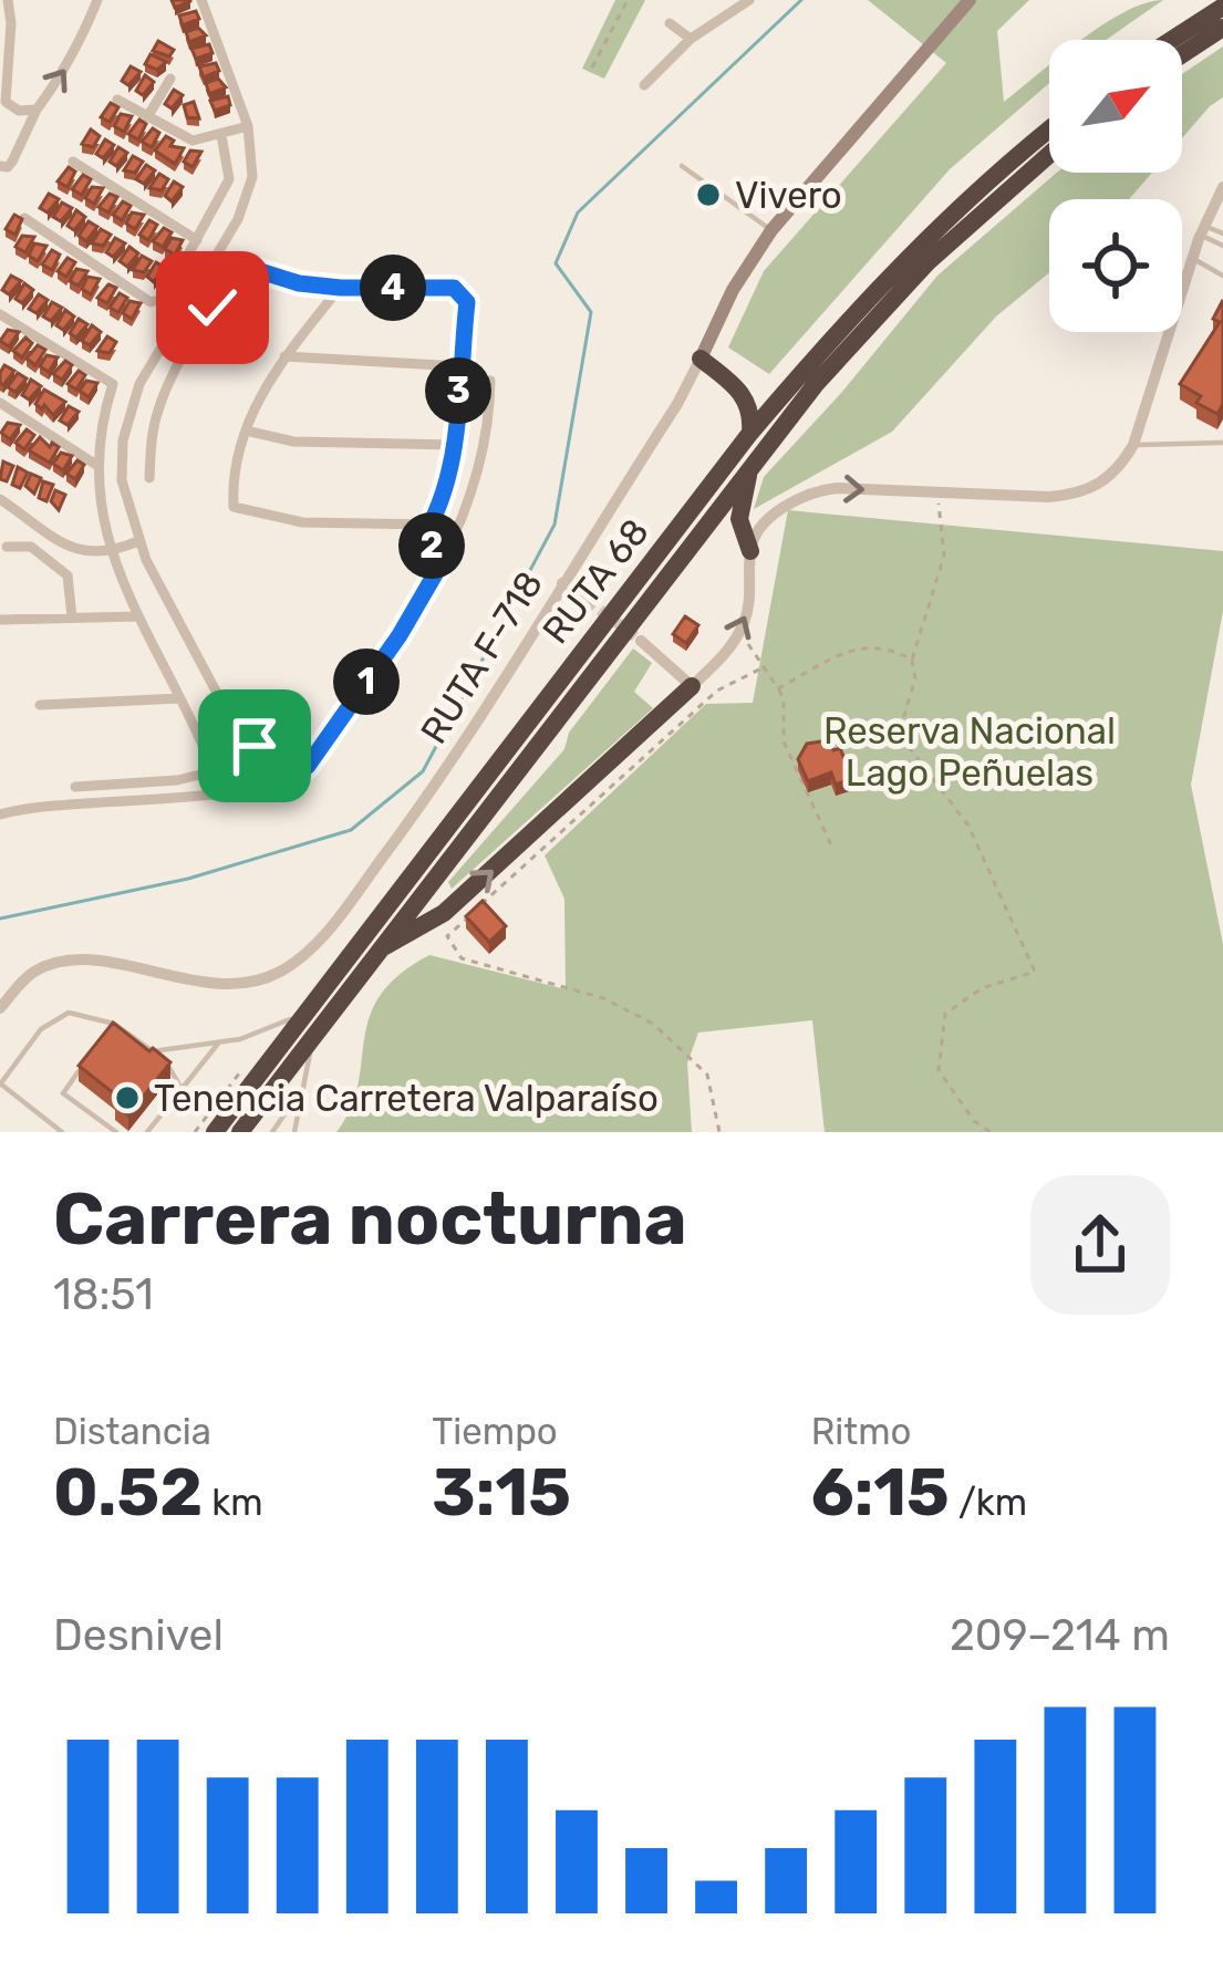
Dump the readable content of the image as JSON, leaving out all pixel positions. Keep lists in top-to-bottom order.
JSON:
{
  "streets": {
    "highway": ["RUTA 68"],
    "main road": ["RUTA F-718"]
  },
  "parks": ["Reserva Nacional Lago Peñuelas"],
  "places": ["Vivero", "Tenencia Carretera Valparaíso"],
  "north": "top right",
  "page": {
    "pins": [
      "4",
      "3",
      "2",
      "1"
    ],
    "heading": ["Carrera nocturna", "18:51"],
    "stats": [
      ["Distancia", "0.52 km"],
      ["Tiempo", "3:15"],
      ["Ritmo", "6:15 /km"]
    ],
    "chart": ["Desnivel", "209–214 m"]
  }
}
